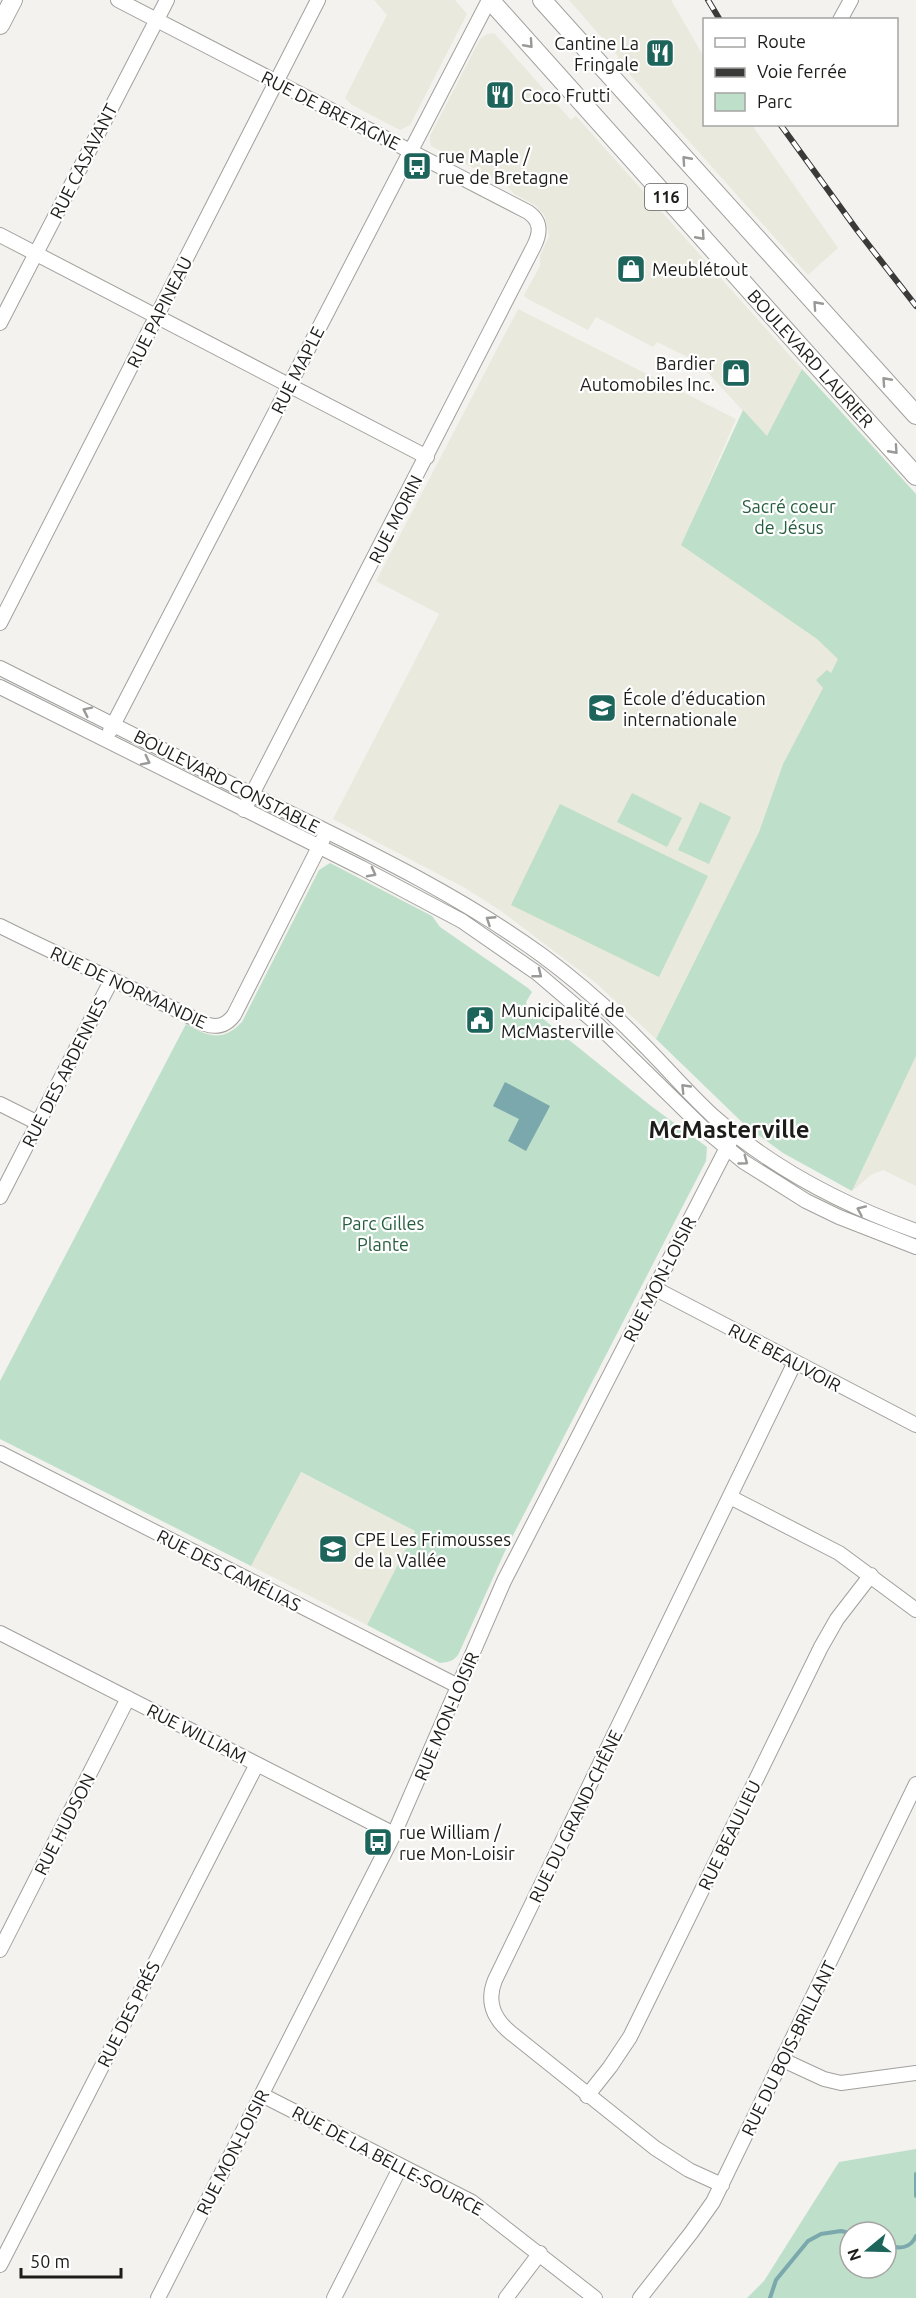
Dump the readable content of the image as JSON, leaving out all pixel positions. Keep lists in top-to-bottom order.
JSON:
{
  "streets": {
    "main road": ["116", "BOULEVARD LAURIER"],
    "street": [
      "RUE DE BRETAGNE",
      "RUE CASAVANT",
      "RUE PAPINEAU",
      "RUE MAPLE",
      "RUE MORIN",
      "BOULEVARD CONSTABLE",
      "RUE DE NORMANDIE",
      "RUE DES ARDENNES",
      "RUE MON-LOISIR",
      "RUE BEAUVOIR",
      "RUE DES CAMÉLIAS",
      "RUE WILLIAM",
      "RUE DU GRAND-CHÊNE",
      "RUE HUDSON",
      "RUE BEAULIEU",
      "RUE DES PRÉS",
      "RUE DU BOIS-BRILLANT",
      "RUE DE LA BELLE-SOURCE"
    ]
  },
  "crossings": [
    ["RUE DE BRETAGNE", "RUE CASAVANT"],
    ["RUE DE BRETAGNE", "RUE PAPINEAU"],
    ["RUE DE BRETAGNE", "RUE MAPLE"],
    ["RUE DE BRETAGNE", "RUE MORIN"],
    ["BOULEVARD LAURIER", "RUE MAPLE"],
    ["RUE MAPLE", "BOULEVARD CONSTABLE"],
    ["RUE MORIN", "BOULEVARD CONSTABLE"],
    ["BOULEVARD CONSTABLE", "RUE DE NORMANDIE"],
    ["BOULEVARD CONSTABLE", "RUE MON-LOISIR"],
    ["RUE DE NORMANDIE", "RUE DES ARDENNES"],
    ["RUE MON-LOISIR", "RUE BEAUVOIR"],
    ["RUE MON-LOISIR", "RUE DES CAMÉLIAS"],
    ["RUE MON-LOISIR", "RUE WILLIAM"],
    ["RUE MON-LOISIR", "RUE DE LA BELLE-SOURCE"],
    ["RUE BEAUVOIR", "RUE DU GRAND-CHÊNE"],
    ["RUE WILLIAM", "RUE HUDSON"],
    ["RUE WILLIAM", "RUE DES PRÉS"],
    ["RUE DU GRAND-CHÊNE", "RUE BEAULIEU"],
    ["RUE DU GRAND-CHÊNE", "RUE DU BOIS-BRILLANT"]
  ],
  "districts": ["McMasterville"],
  "parks": ["Sacré coeur de Jésus", "Parc Gilles Plante"],
  "places": {
    "restaurant": ["Cantine La Fringale", "Coco Frutti"],
    "bus stop": ["rue Maple / rue de Bretagne", "rue William / rue Mon-Loisir"],
    "shop": ["Meublétout", "Bardier Automobiles Inc."],
    "school or university": ["École d’éducation internationale", "CPE Les Frimousses de la Vallée"],
    "public building": ["Municipalité de McMasterville"]
  },
  "legend": ["Route", "Voie ferrée", "Parc"],
  "scale_bar": "50 m",
  "north": "left"
}
